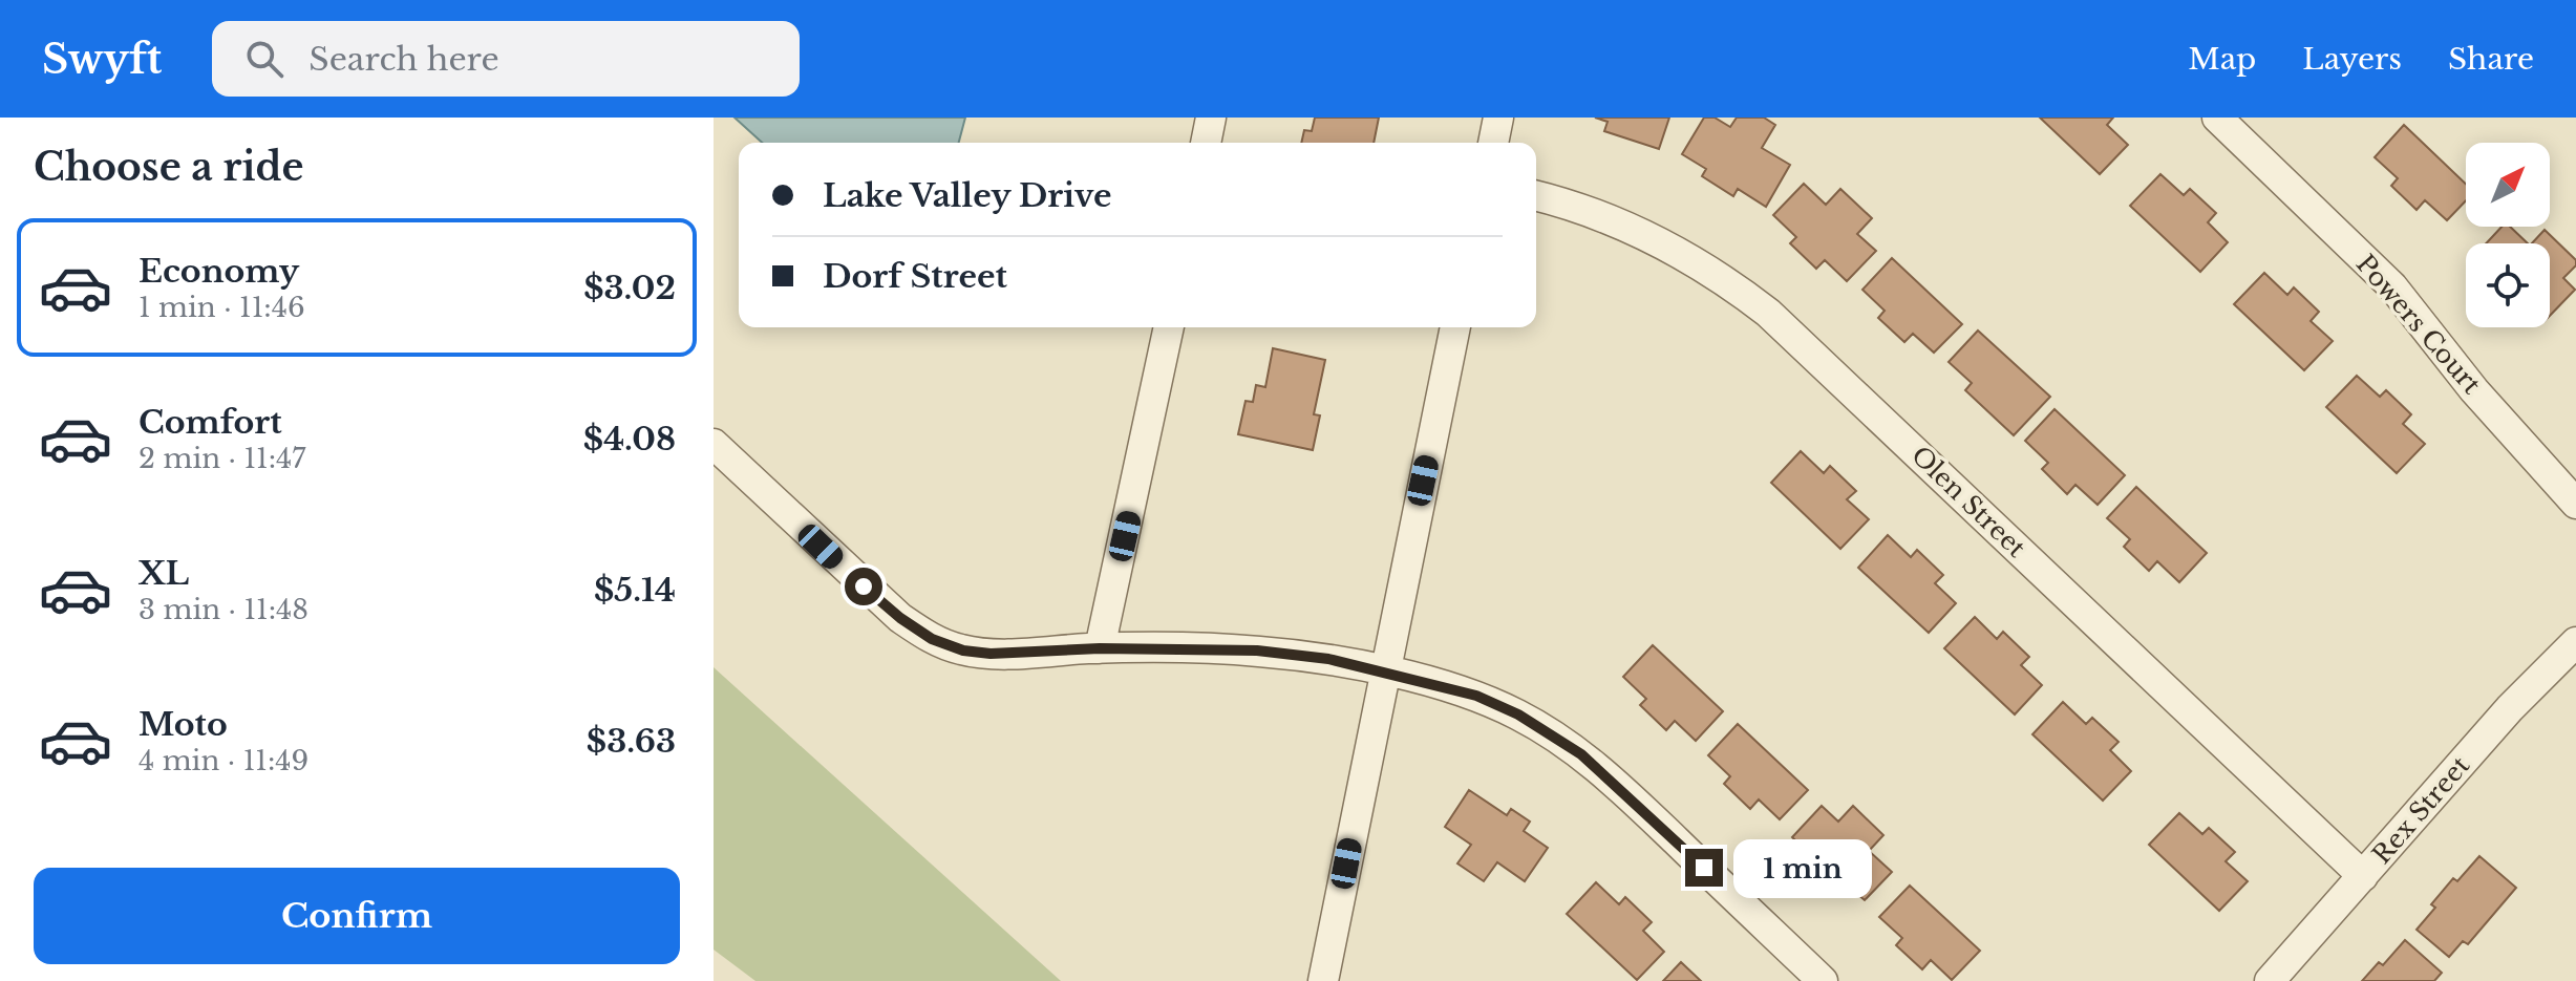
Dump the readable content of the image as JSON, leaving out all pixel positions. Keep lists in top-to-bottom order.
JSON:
{
  "streets": {
    "street": ["Powers Court", "Olen Street", "Rex Street"]
  },
  "crossings": [
    ["Olen Street", "Rex Street"]
  ],
  "north": "top right",
  "page": {
    "header": "Swyft",
    "search": "Search here",
    "nav": ["Map", "Layers", "Share"],
    "heading": "Choose a ride",
    "banner": ["Lake Valley Drive", "Dorf Street"],
    "list": [
      {
        "name": "Economy",
        "note": "1 min · 11:46",
        "value": "$3.02"
      },
      {
        "name": "Comfort",
        "note": "2 min · 11:47",
        "value": "$4.08"
      },
      {
        "name": "XL",
        "note": "3 min · 11:48",
        "value": "$5.14"
      },
      {
        "name": "Moto",
        "note": "4 min · 11:49",
        "value": "$3.63"
      }
    ],
    "bubble": "1 min",
    "buttons": "Confirm"
  }
}
